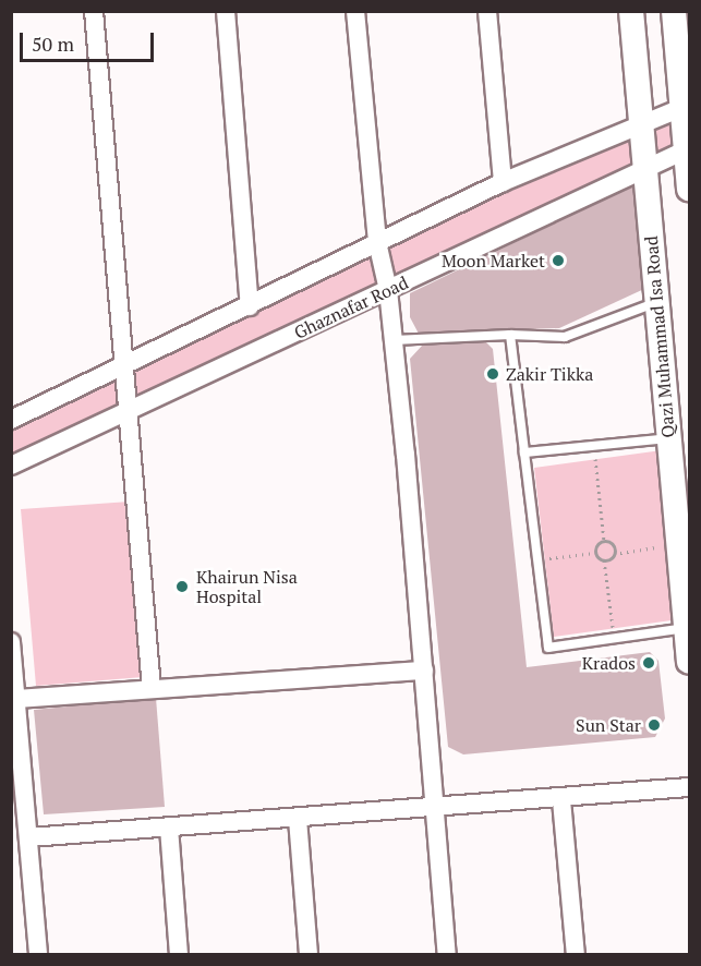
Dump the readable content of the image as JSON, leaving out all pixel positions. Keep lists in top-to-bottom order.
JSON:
{
  "streets": {
    "street": ["Ghaznafar Road", "Qazi Muhammad Isa Road"]
  },
  "crossings": [
    ["Ghaznafar Road", "Qazi Muhammad Isa Road"]
  ],
  "places": [
    "Moon Market",
    "Zakir Tikka",
    "Khairun Nisa Hospital",
    "Krados",
    "Sun Star"
  ],
  "scale_bar": "50 m"
}
